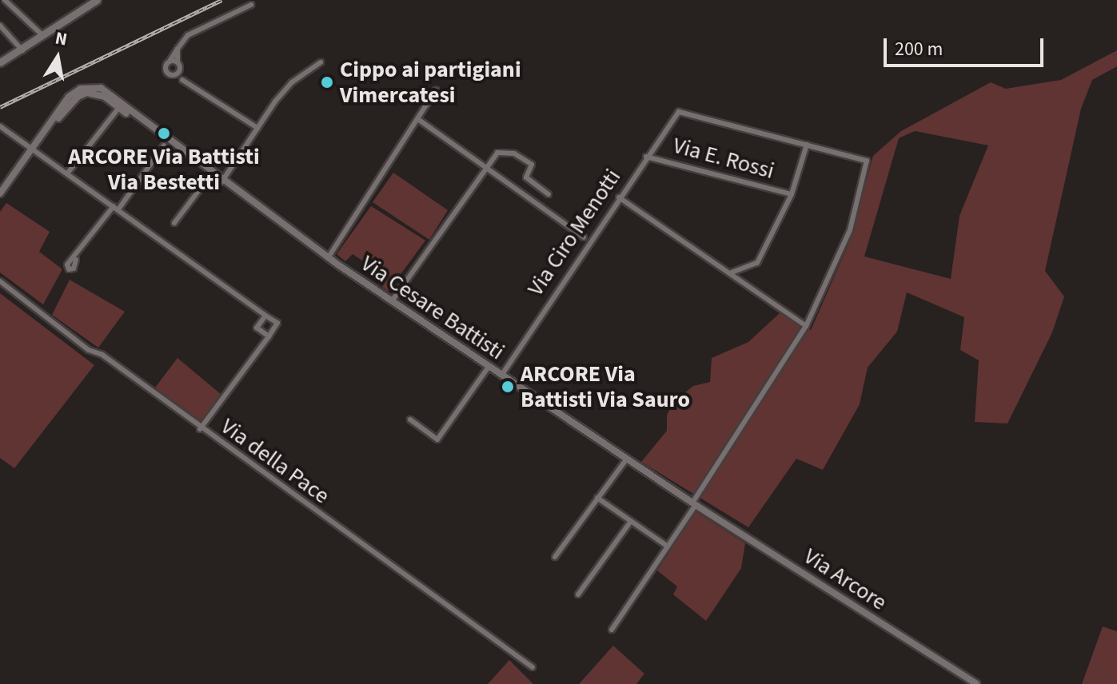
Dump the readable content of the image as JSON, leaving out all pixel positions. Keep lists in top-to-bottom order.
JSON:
{
  "streets": {
    "street": [
      "Via E. Rossi",
      "Via Ciro Menotti",
      "Via Cesare Battisti",
      "Via della Pace",
      "Via Arcore"
    ]
  },
  "crossings": [
    ["Via E. Rossi", "Via Ciro Menotti"],
    ["Via Ciro Menotti", "Via Cesare Battisti"],
    ["Via Cesare Battisti", "Via Arcore"]
  ],
  "places": ["Cippo ai partigiani Vimercatesi", "ARCORE Via Battisti Via Bestetti", "ARCORE Via Battisti Via Sauro"],
  "scale_bar": "200 m",
  "north": "top"
}
